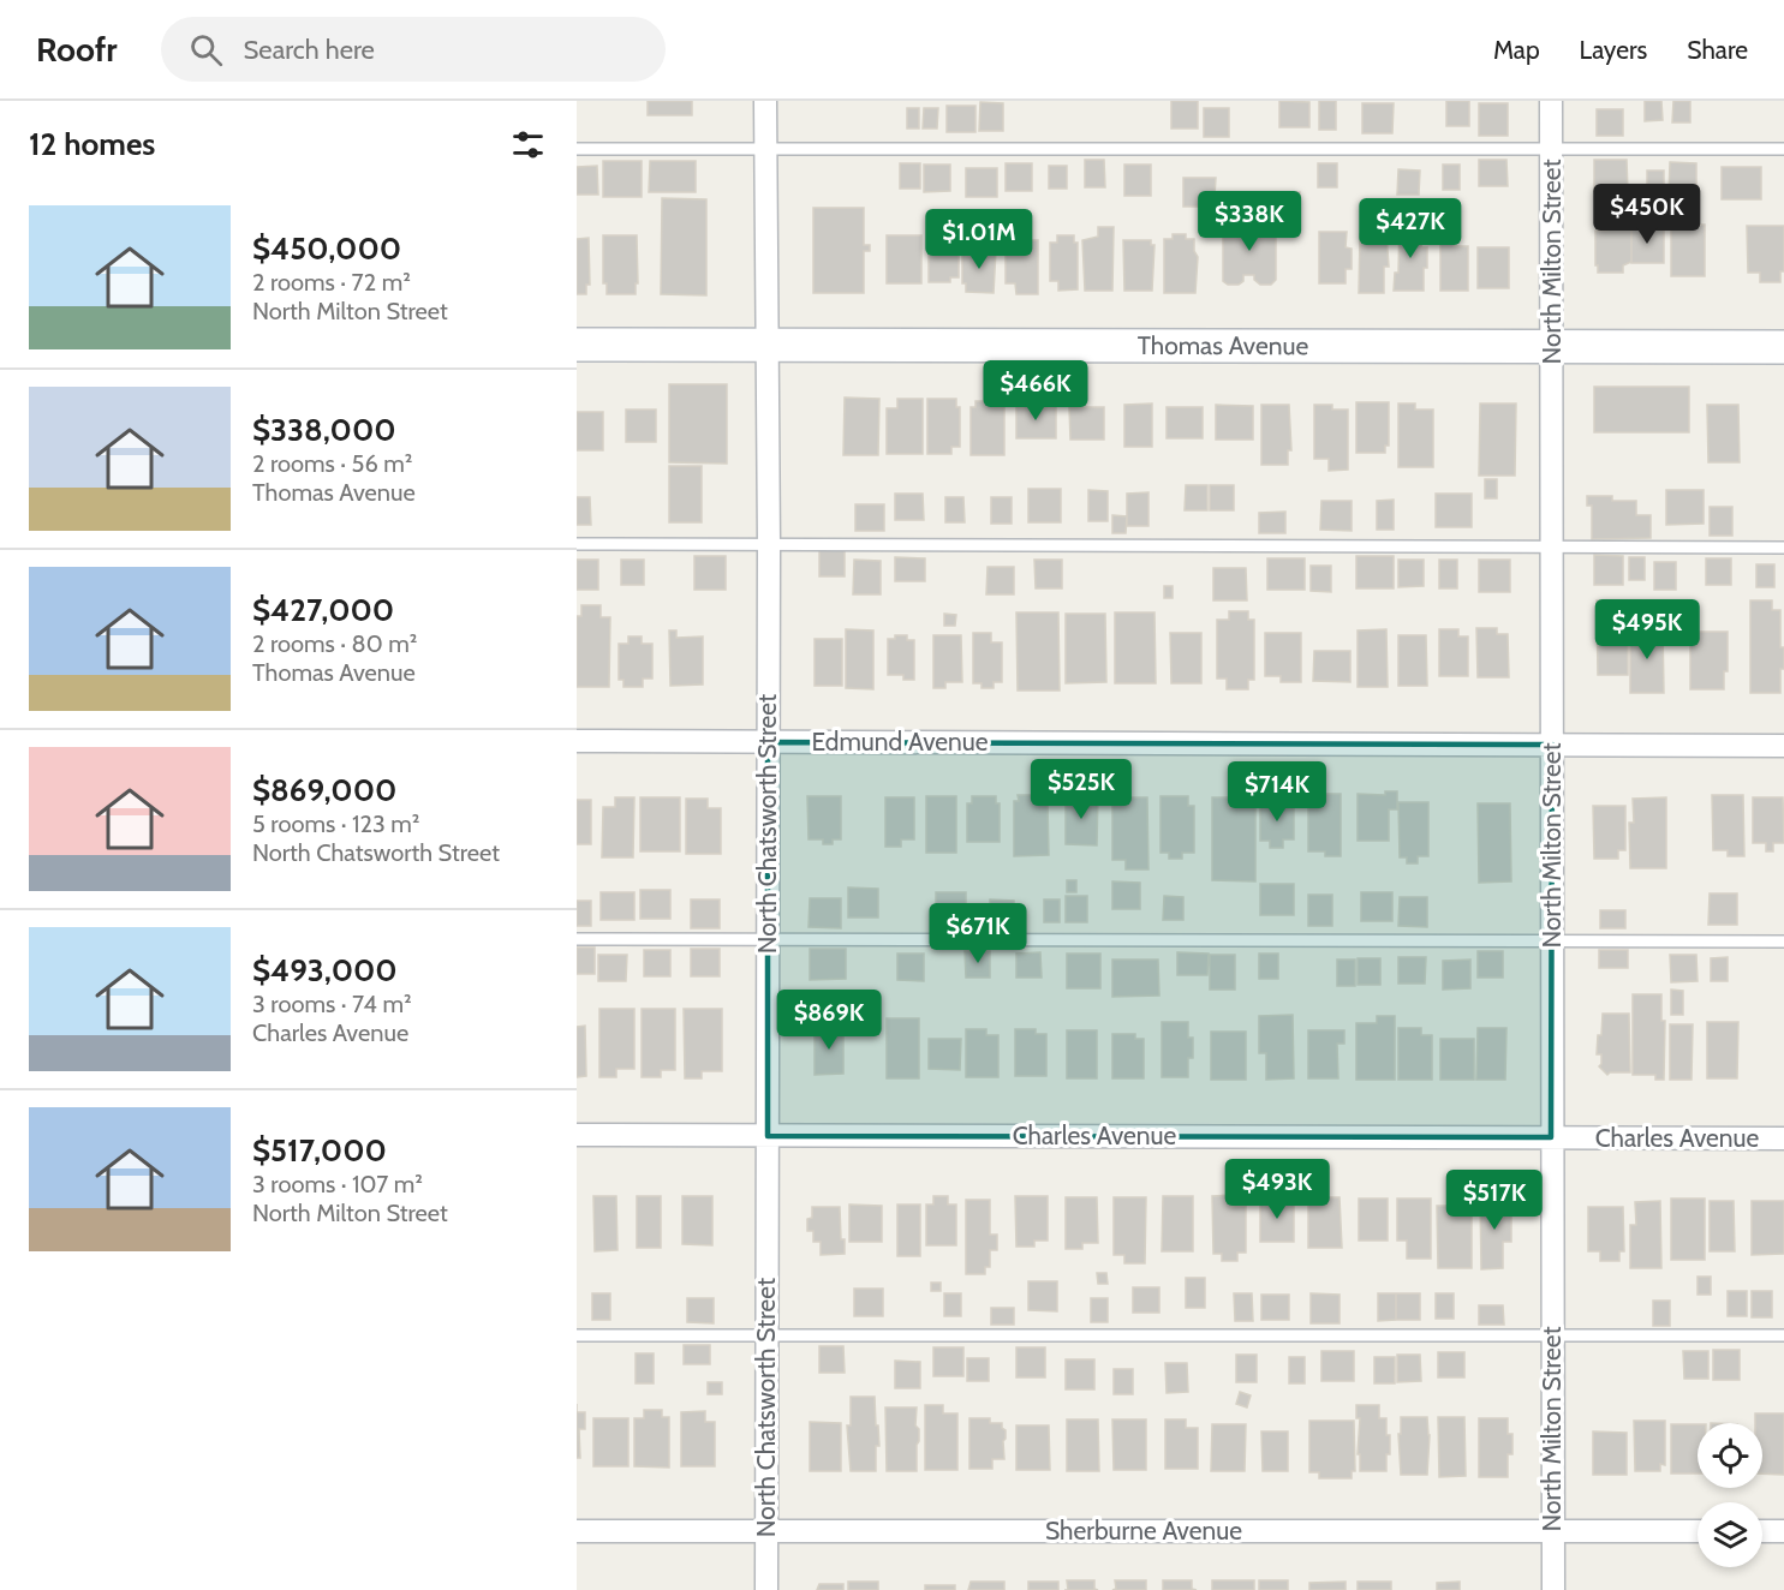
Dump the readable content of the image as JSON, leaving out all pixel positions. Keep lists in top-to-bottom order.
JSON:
{
  "streets": {
    "street": [
      "North Milton Street",
      "Thomas Avenue",
      "Edmund Avenue",
      "North Chatsworth Street",
      "Charles Avenue",
      "Sherburne Avenue"
    ]
  },
  "crossings": [
    ["North Milton Street", "Thomas Avenue"],
    ["North Milton Street", "Edmund Avenue"],
    ["North Milton Street", "Charles Avenue"],
    ["North Milton Street", "Sherburne Avenue"],
    ["Thomas Avenue", "North Chatsworth Street"],
    ["Edmund Avenue", "North Chatsworth Street"],
    ["North Chatsworth Street", "Charles Avenue"],
    ["North Chatsworth Street", "Sherburne Avenue"]
  ],
  "page": {
    "header": "Roofr",
    "search": "Search here",
    "nav": ["Map", "Layers", "Share"],
    "heading": "12 homes",
    "price": [
      "$450K",
      "$338K",
      "$427K",
      "$1.01M",
      "$466K",
      "$495K",
      "$525K",
      "$714K",
      "$671K",
      "$869K",
      "$493K",
      "$517K"
    ],
    "list": [
      {
        "name": "$450,000",
        "note": "2 rooms · 72 m² · North Milton Street"
      },
      {
        "name": "$338,000",
        "note": "2 rooms · 56 m² · Thomas Avenue"
      },
      {
        "name": "$427,000",
        "note": "2 rooms · 80 m² · Thomas Avenue"
      },
      {
        "name": "$869,000",
        "note": "5 rooms · 123 m² · North Chatsworth Street"
      },
      {
        "name": "$493,000",
        "note": "3 rooms · 74 m² · Charles Avenue"
      },
      {
        "name": "$517,000",
        "note": "3 rooms · 107 m² · North Milton Street"
      }
    ]
  }
}
